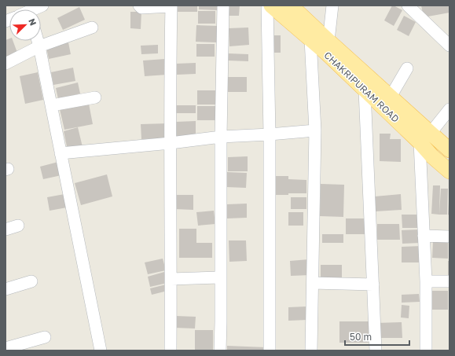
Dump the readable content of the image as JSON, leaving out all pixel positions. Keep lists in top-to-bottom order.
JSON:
{
  "streets": {
    "main road": ["CHAKRIPURAM ROAD"]
  },
  "scale_bar": "50 m",
  "north": "top right"
}
